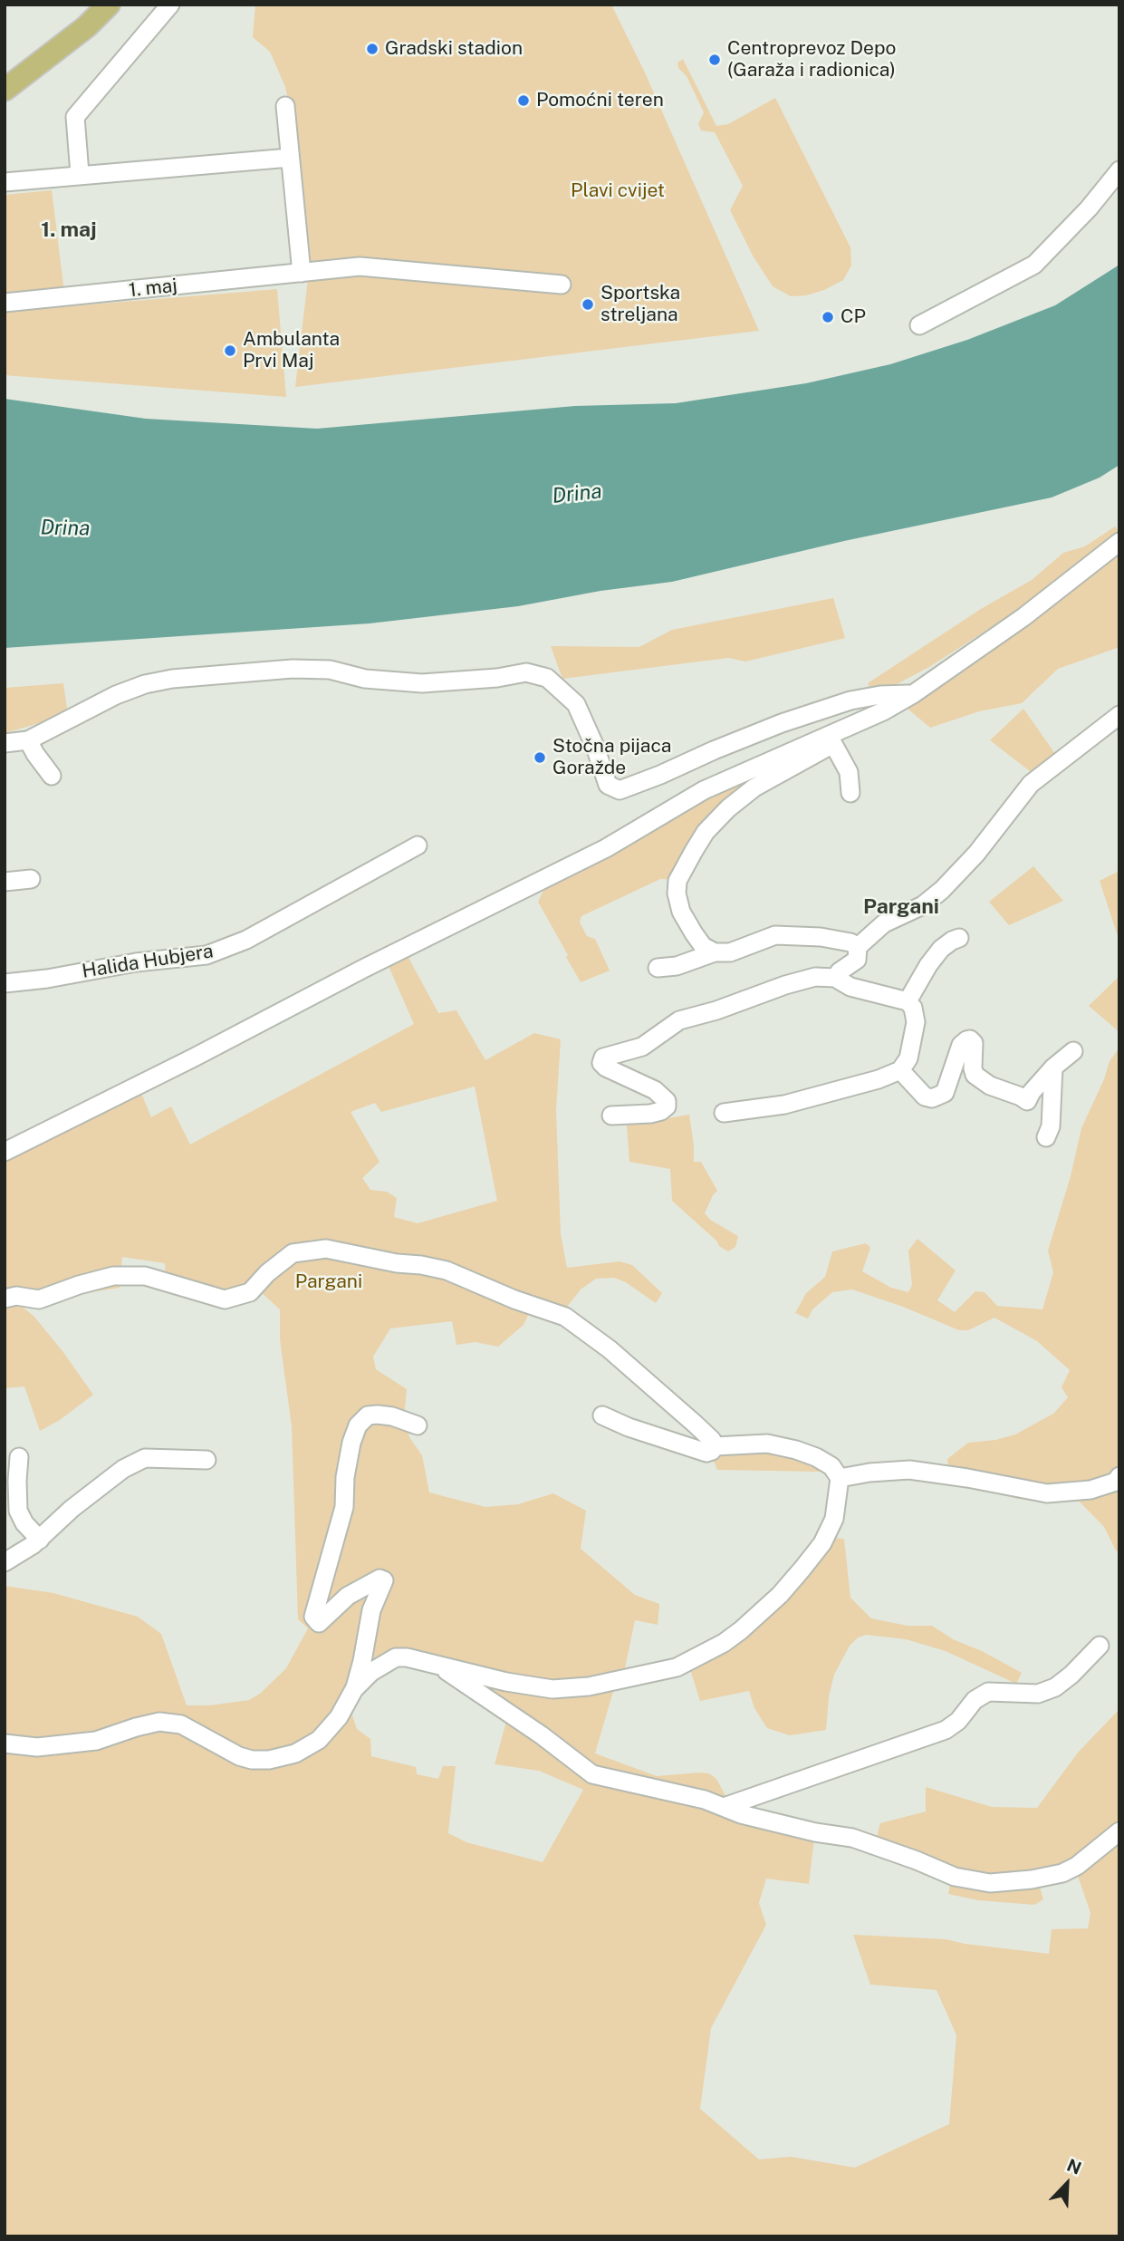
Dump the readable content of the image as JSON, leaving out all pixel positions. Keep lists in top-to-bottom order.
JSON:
{
  "streets": {
    "street": ["1. maj", "Halida Hubjera"]
  },
  "districts": ["1. maj", "Pargani"],
  "water": ["Drina"],
  "parks": ["Plavi cvijet", "Pargani"],
  "places": [
    "Gradski stadion",
    "Centroprevoz Depo (Garaža i radionica)",
    "Pomoćni teren",
    "Sportska streljana",
    "CP",
    "Ambulanta Prvi Maj",
    "Stočna pijaca Goražde"
  ],
  "north": "top right"
}
